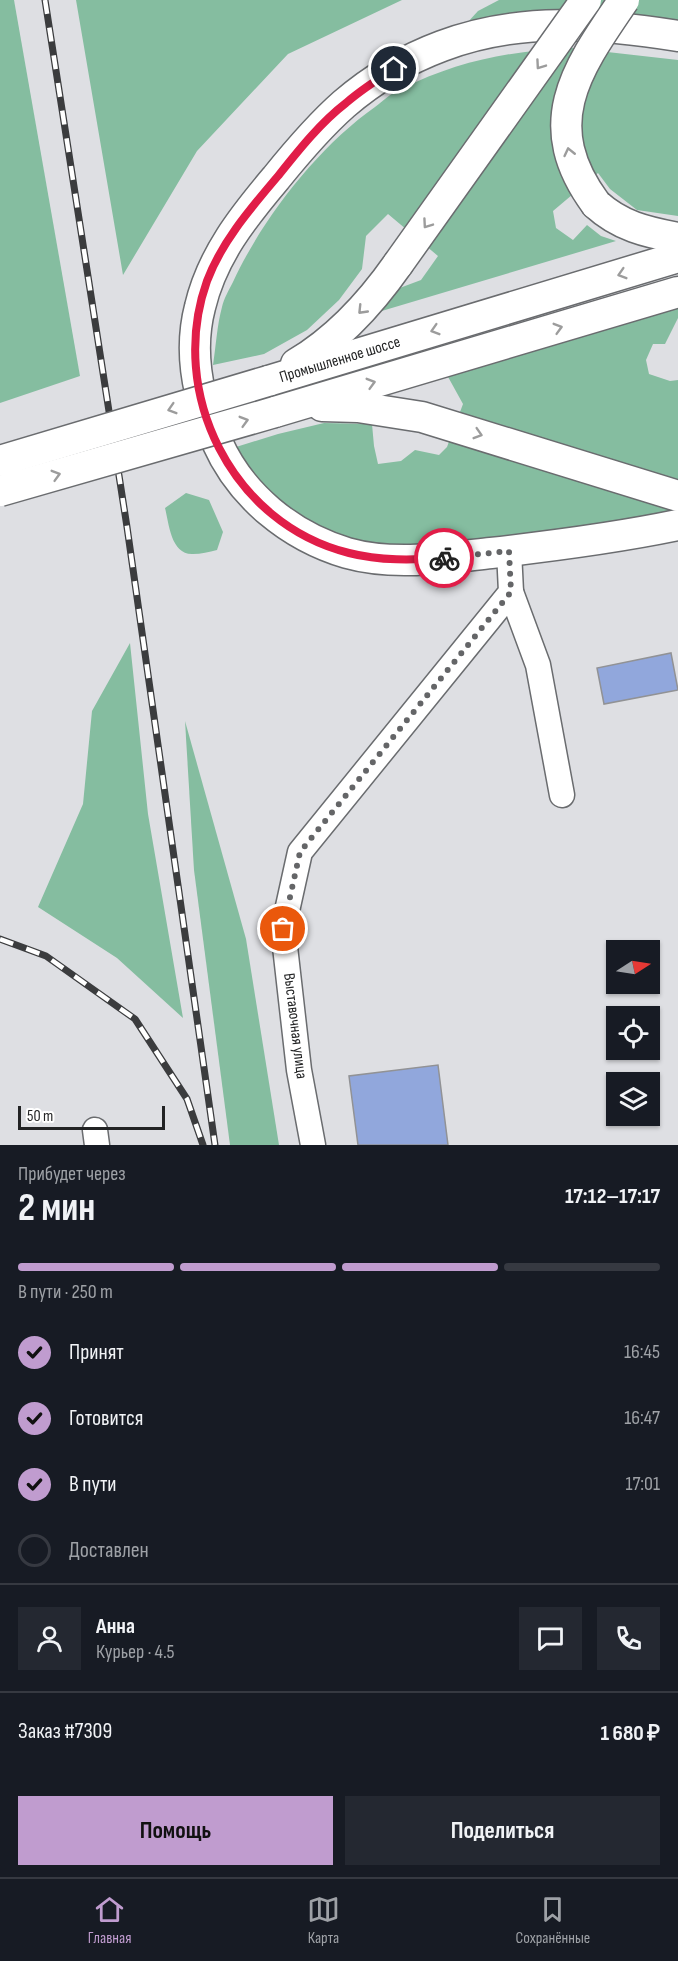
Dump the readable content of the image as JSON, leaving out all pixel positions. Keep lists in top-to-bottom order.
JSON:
{
  "streets": {
    "main road": ["Промышленное шоссе"],
    "street": ["Выставочная улица"]
  },
  "scale_bar": "50 m",
  "north": "right",
  "page": {
    "scale": "50 m",
    "heading": ["2 мин", "Прибудет через", "17:12–17:17"],
    "panel": [
      "Анна",
      "Курьер · 4.5",
      "Заказ #7309",
      "1 680 ₽"
    ],
    "bar": "В пути · 250 m",
    "list": [
      ["Принят", "16:45"],
      ["Готовится", "16:47"],
      ["В пути", "17:01"],
      "Доставлен"
    ],
    "buttons": ["Помощь", "Поделиться"],
    "tabs": ["Главная", "Карта", "Сохранённые"]
  }
}
